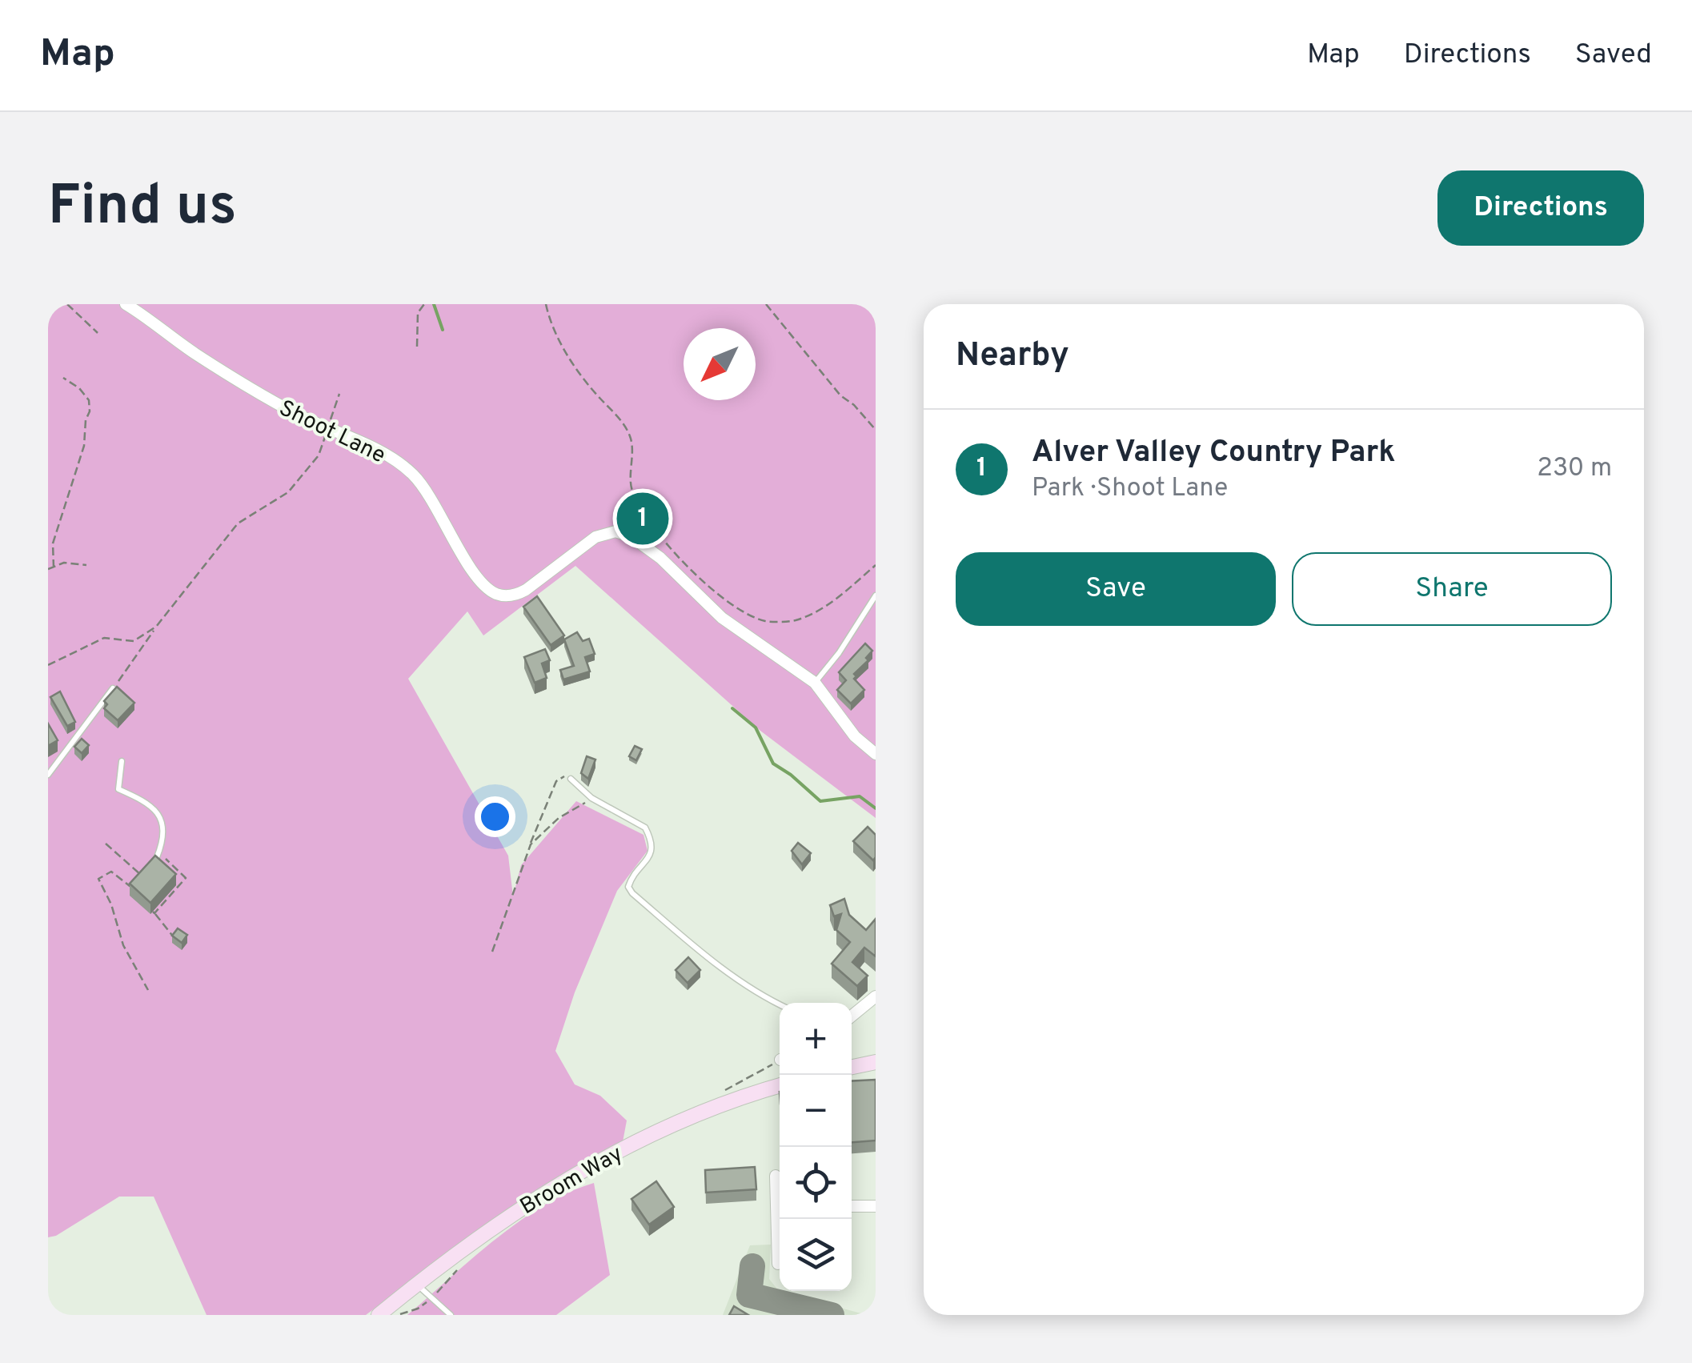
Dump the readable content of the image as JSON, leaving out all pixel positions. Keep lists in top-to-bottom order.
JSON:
{
  "streets": {
    "main road": ["Broom Way"],
    "street": ["Shoot Lane"]
  },
  "north": "bottom left",
  "page": {
    "header": "Map",
    "nav": ["Map", "Directions", "Saved"],
    "buttons": [
      "Directions",
      ["Save", "Share"]
    ],
    "title": "Find us",
    "heading": "Nearby",
    "list": [
      {
        "mark": "1",
        "name": "Alver Valley Country Park",
        "note": "Park · Shoot Lane",
        "value": "230 m"
      }
    ],
    "pins": "1",
    "map_buttons": ["+", "−"]
  }
}
